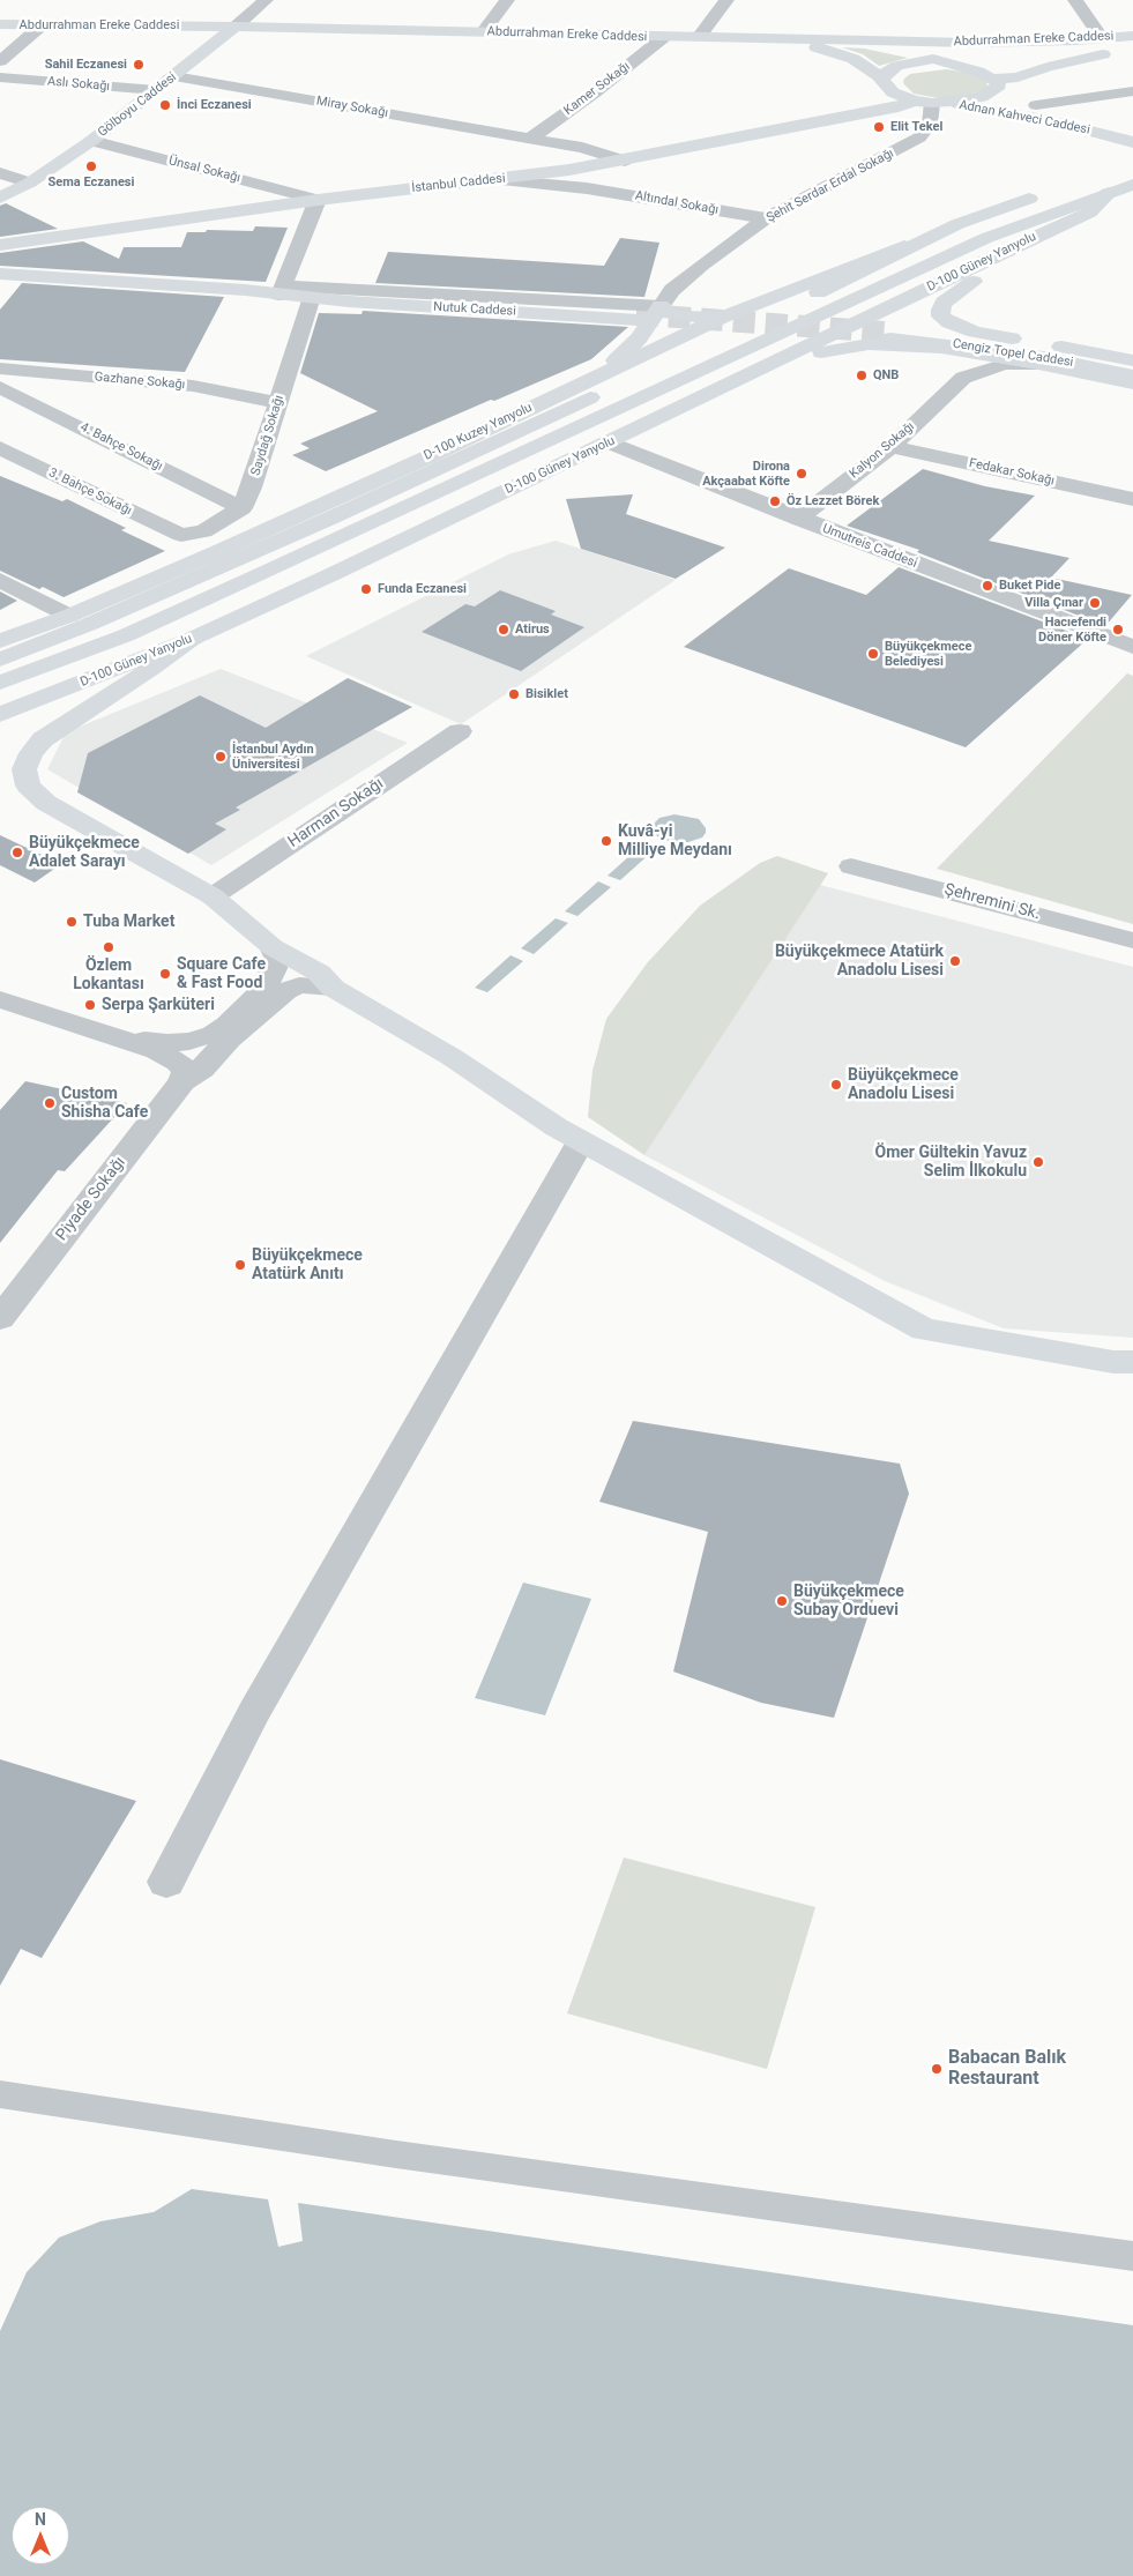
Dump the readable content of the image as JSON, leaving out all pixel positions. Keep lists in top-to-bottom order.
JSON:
{
  "streets": {
    "main road": [
      "Abdurrahman Ereke Caddesi",
      "Gölboyu Caddesi",
      "Adnan Kahveci Caddesi",
      "İstanbul Caddesi",
      "D-100 Güney Yanyolu",
      "Nutuk Caddesi",
      "Cengiz Topel Caddesi",
      "D-100 Kuzey Yanyolu"
    ],
    "street": [
      "Aslı Sokağı",
      "Kamer Sokağı",
      "Miray Sokağı",
      "Ünsal Sokağı",
      "Şehit Serdar Erdal Sokağı",
      "Altındal Sokağı",
      "Gazhane Sokağı",
      "Saydağ Sokağı",
      "4. Bahçe Sokağı",
      "Kalyon Sokağı",
      "Fedakar Sokağı",
      "3. Bahçe Sokağı",
      "Umutreis Caddesi",
      "Harman Sokağı",
      "Şehremini Sk.",
      "Piyade Sokağı"
    ]
  },
  "crossings": [
    ["Abdurrahman Ereke Caddesi", "Kamer Sokağı"],
    ["Abdurrahman Ereke Caddesi", "Gölboyu Caddesi"],
    ["Abdurrahman Ereke Caddesi", "Adnan Kahveci Caddesi"],
    ["Aslı Sokağı", "Gölboyu Caddesi"],
    ["Kamer Sokağı", "Miray Sokağı"],
    ["Gölboyu Caddesi", "Miray Sokağı"],
    ["Gölboyu Caddesi", "Ünsal Sokağı"],
    ["Miray Sokağı", "İstanbul Caddesi"],
    ["Adnan Kahveci Caddesi", "Şehit Serdar Erdal Sokağı"],
    ["Ünsal Sokağı", "İstanbul Caddesi"],
    ["İstanbul Caddesi", "Altındal Sokağı"],
    ["Şehit Serdar Erdal Sokağı", "Altındal Sokağı"],
    ["D-100 Güney Yanyolu", "Umutreis Caddesi"],
    ["Nutuk Caddesi", "Saydağ Sokağı"],
    ["Gazhane Sokağı", "Saydağ Sokağı"],
    ["Saydağ Sokağı", "4. Bahçe Sokağı"],
    ["Saydağ Sokağı", "3. Bahçe Sokağı"],
    ["4. Bahçe Sokağı", "3. Bahçe Sokağı"],
    ["Kalyon Sokağı", "Fedakar Sokağı"],
    ["Kalyon Sokağı", "Umutreis Caddesi"]
  ],
  "places": [
    "Sahil Eczanesi",
    "İnci Eczanesi",
    "Elit Tekel",
    "Sema Eczanesi",
    "QNB",
    "Dirona Akçaabat Köfte",
    "Öz Lezzet Börek",
    "Buket Pide",
    "Funda Eczanesi",
    "Villa Çınar",
    "Atirus",
    "Hacıefendi Döner Köfte",
    "Büyükçekmece Belediyesi",
    "Bisiklet",
    "İstanbul Aydın Üniversitesi",
    "Kuvâ-yi Milliye Meydanı",
    "Büyükçekmece Adalet Sarayı",
    "Tuba Market",
    "Özlem Lokantası",
    "Büyükçekmece Atatürk Anadolu Lisesi",
    "Square Cafe & Fast Food",
    "Serpa Şarküteri",
    "Büyükçekmece Anadolu Lisesi",
    "Custom Shisha Cafe",
    "Ömer Gültekin Yavuz Selim İlkokulu",
    "Büyükçekmece Atatürk Anıtı",
    "Büyükçekmece Subay Orduevi",
    "Babacan Balık Restaurant"
  ],
  "north": "top"
}
